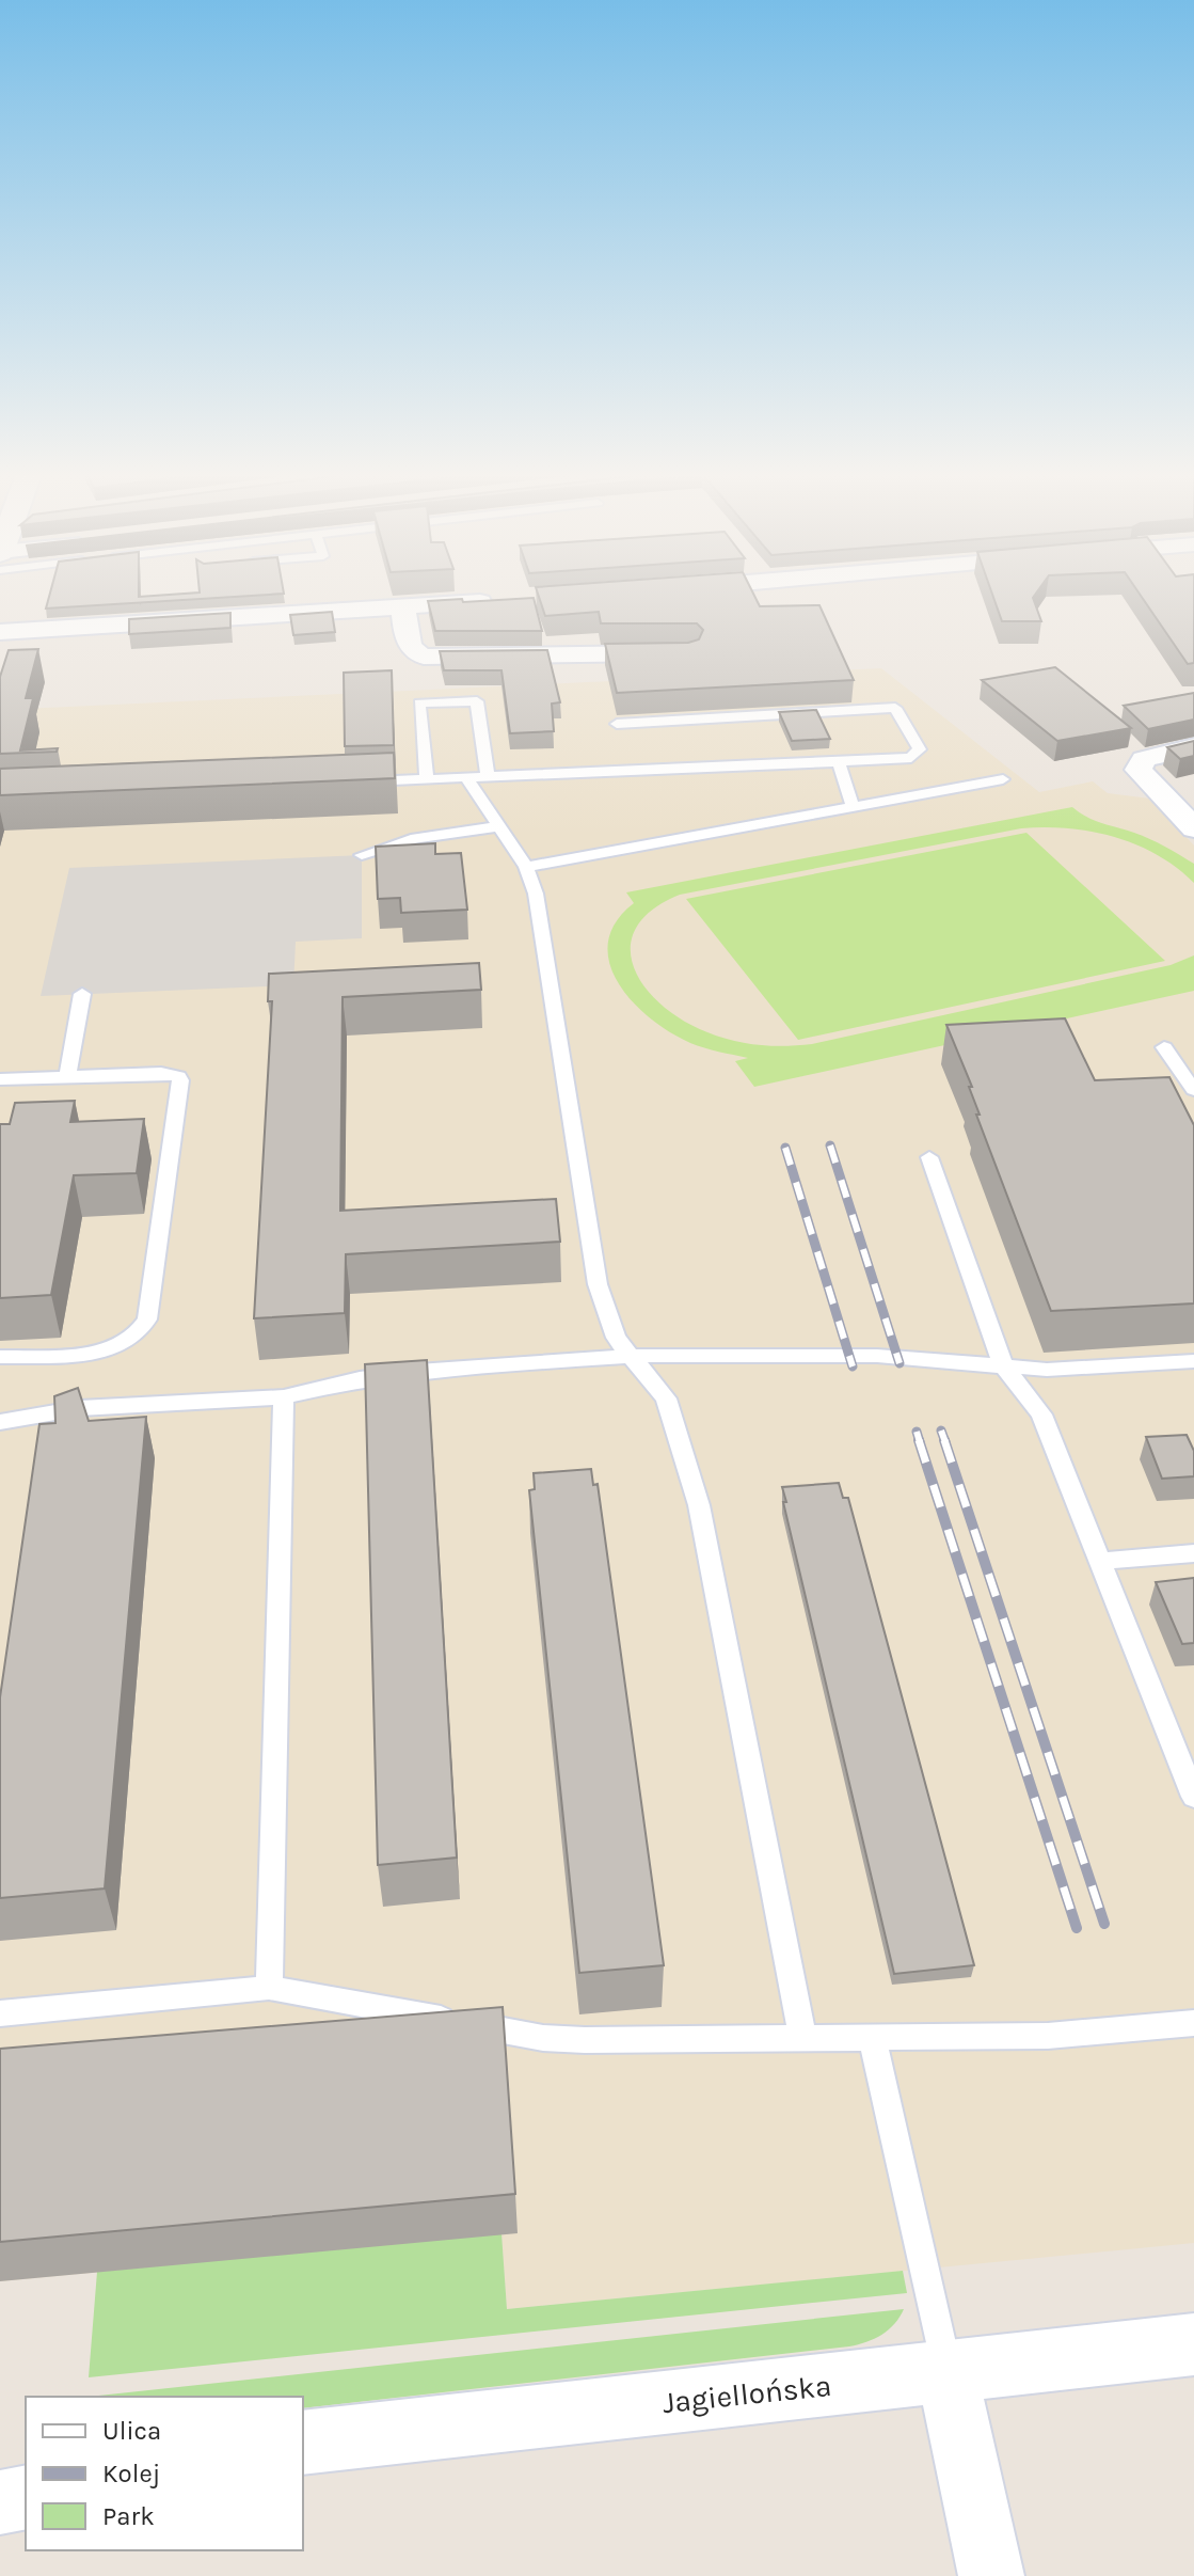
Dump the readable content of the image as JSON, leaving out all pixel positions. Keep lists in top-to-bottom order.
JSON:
{
  "streets": {
    "street": ["Jagiellońska"]
  },
  "legend": ["Ulica", "Kolej", "Park"]
}
